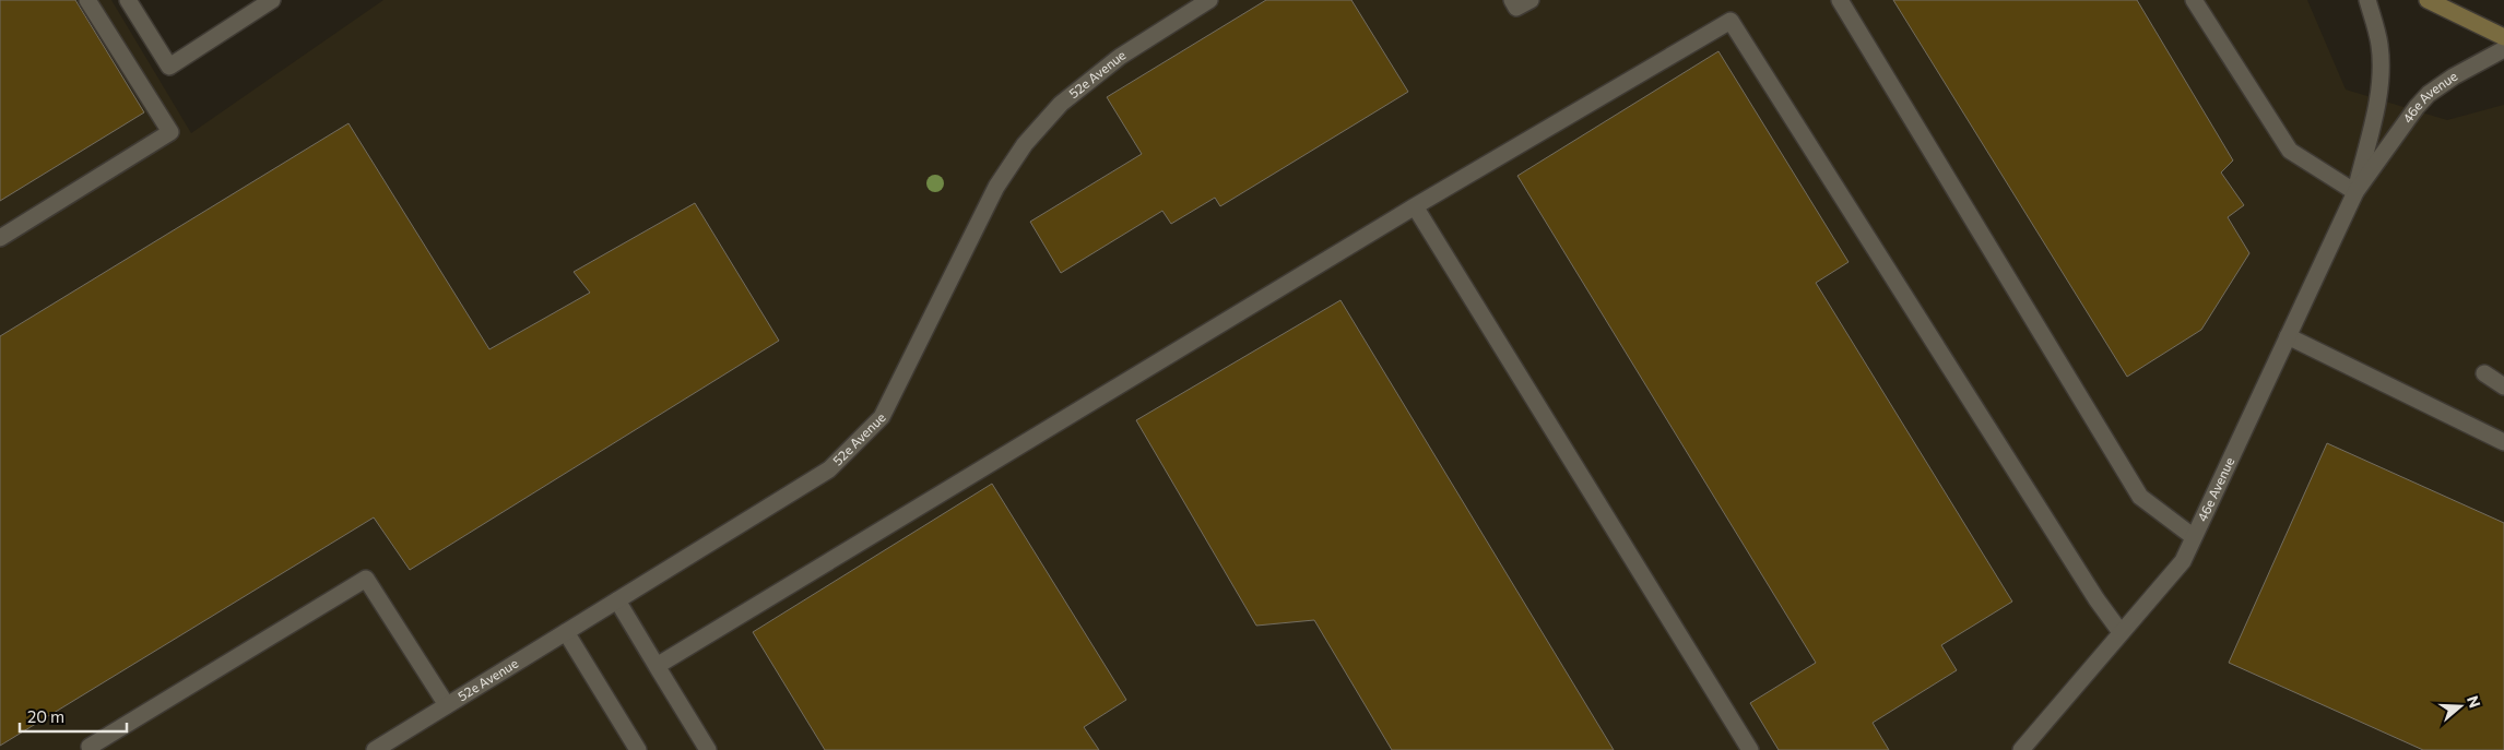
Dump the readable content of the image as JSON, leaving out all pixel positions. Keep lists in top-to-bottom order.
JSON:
{
  "streets": {
    "street": ["52e Avenue", "46e Avenue"]
  },
  "scale_bar": "20 m",
  "north": "right"
}
